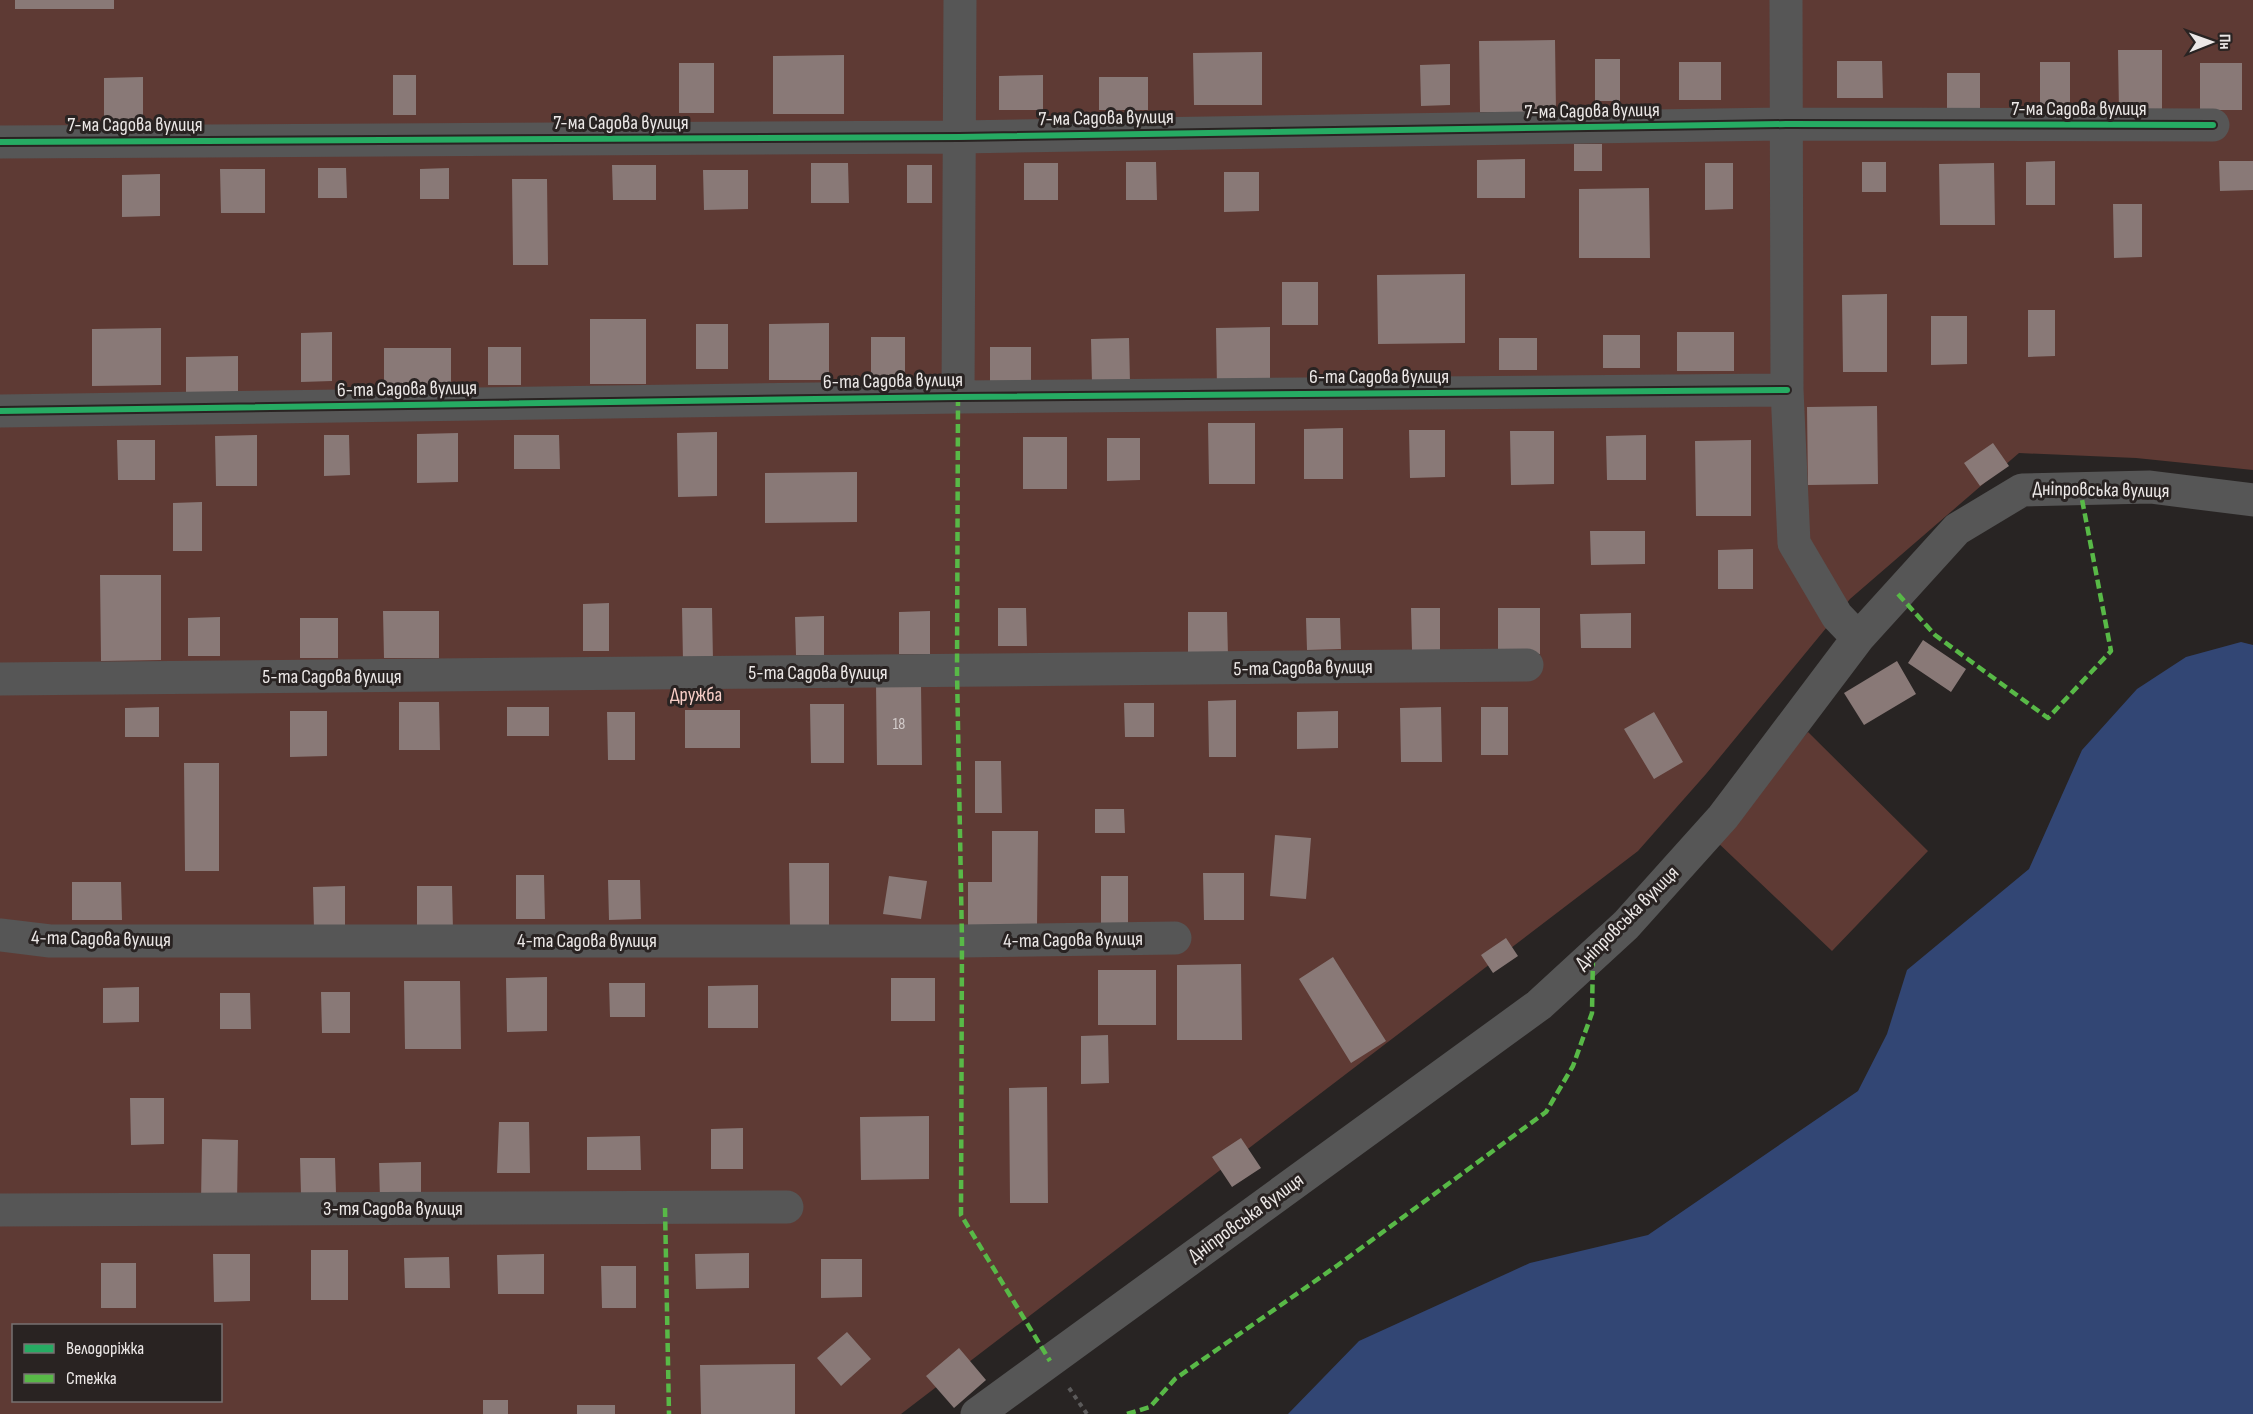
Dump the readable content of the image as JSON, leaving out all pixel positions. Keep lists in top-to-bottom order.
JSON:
{
  "streets": {
    "street": [
      "7-ма Садова вулиця",
      "6-та Садова вулиця",
      "Дніпровська вулиця",
      "5-та Садова вулиця",
      "4-та Садова вулиця",
      "3-тя Садова вулиця"
    ]
  },
  "parks": ["Дружба"],
  "house_numbers": ["18"],
  "legend": ["Велодоріжка", "Стежка"],
  "north": "right"
}
